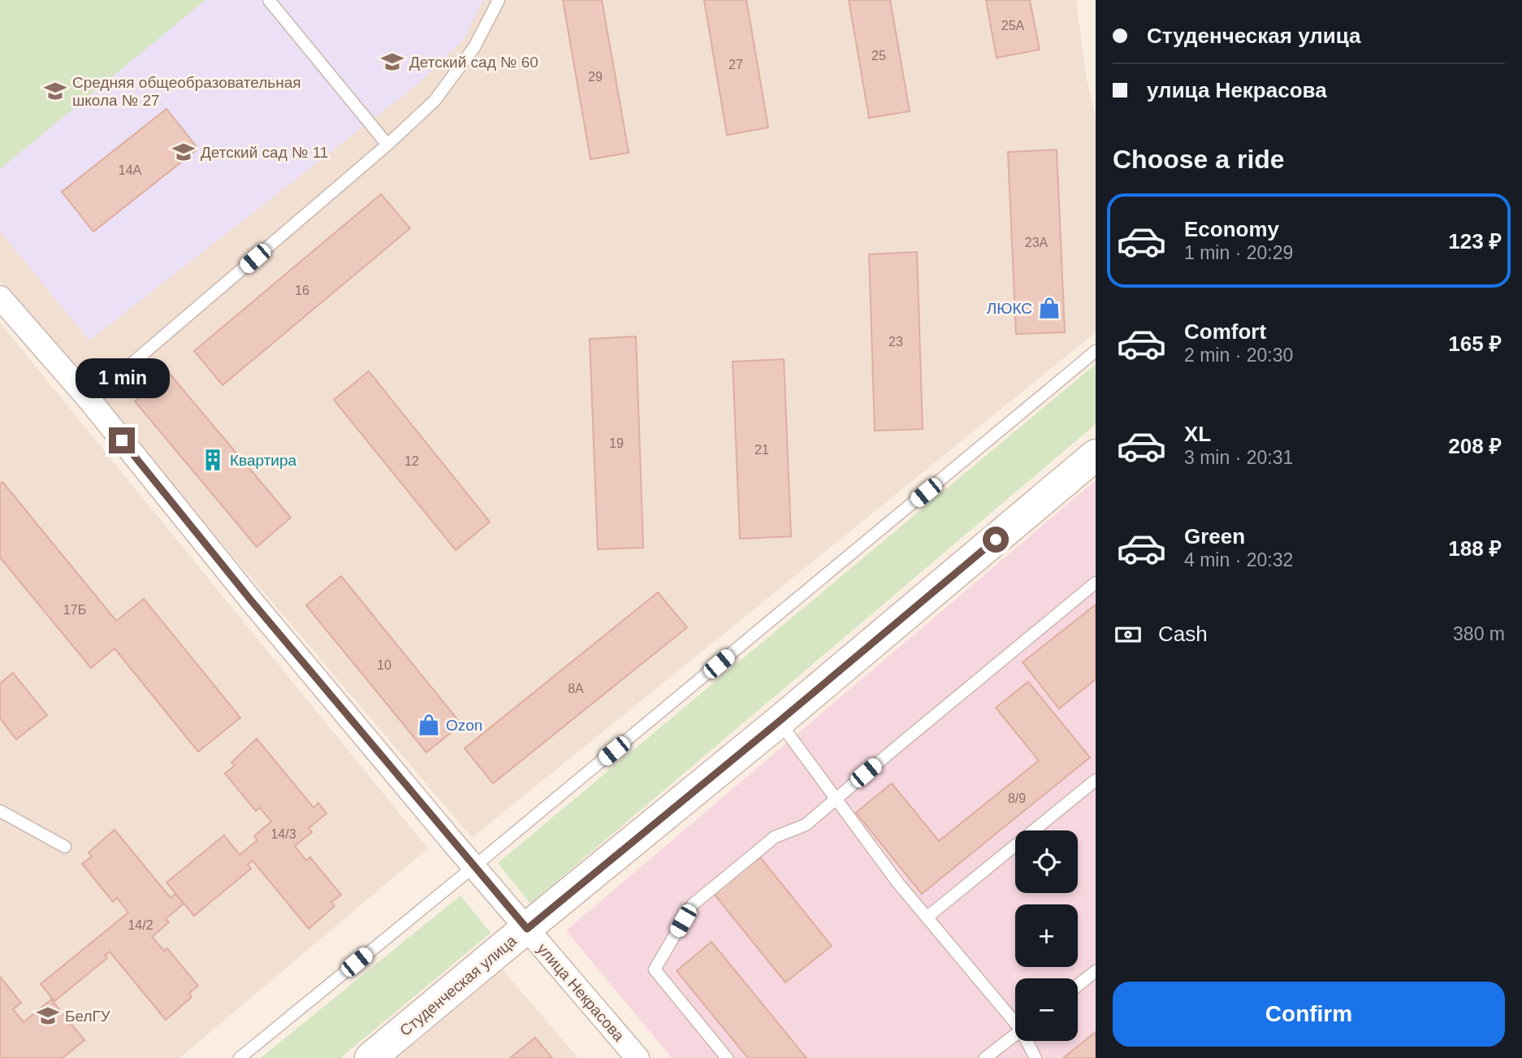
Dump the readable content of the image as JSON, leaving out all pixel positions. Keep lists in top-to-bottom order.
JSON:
{
  "streets": {
    "main road": ["Студенческая улица"],
    "street": ["улица Некрасова"]
  },
  "crossings": [
    ["Студенческая улица", "улица Некрасова"]
  ],
  "places": {
    "school or university": [
      "Детский сад № 60",
      "Средняя общеобразовательная школа № 27",
      "Детский сад № 11",
      "БелГУ"
    ],
    "shop": ["ЛЮКС", "Ozon"],
    "building": ["Квартира"]
  },
  "house_numbers": [
    "25А",
    "25",
    "27",
    "29",
    "14А",
    "23А",
    "16",
    "23",
    "19",
    "21",
    "12",
    "17Б",
    "10",
    "8А",
    "8/9",
    "14/3",
    "14/2"
  ],
  "page": {
    "banner": ["Студенческая улица", "улица Некрасова"],
    "heading": "Choose a ride",
    "list": [
      {
        "name": "Economy",
        "note": "1 min · 20:29",
        "value": "123 ₽"
      },
      {
        "name": "Comfort",
        "note": "2 min · 20:30",
        "value": "165 ₽"
      },
      {
        "name": "XL",
        "note": "3 min · 20:31",
        "value": "208 ₽"
      },
      {
        "name": "Green",
        "note": "4 min · 20:32",
        "value": "188 ₽"
      }
    ],
    "bubble": "1 min",
    "pay": ["Cash", "380 m"],
    "map_buttons": ["+", "−"],
    "buttons": "Confirm"
  }
}
